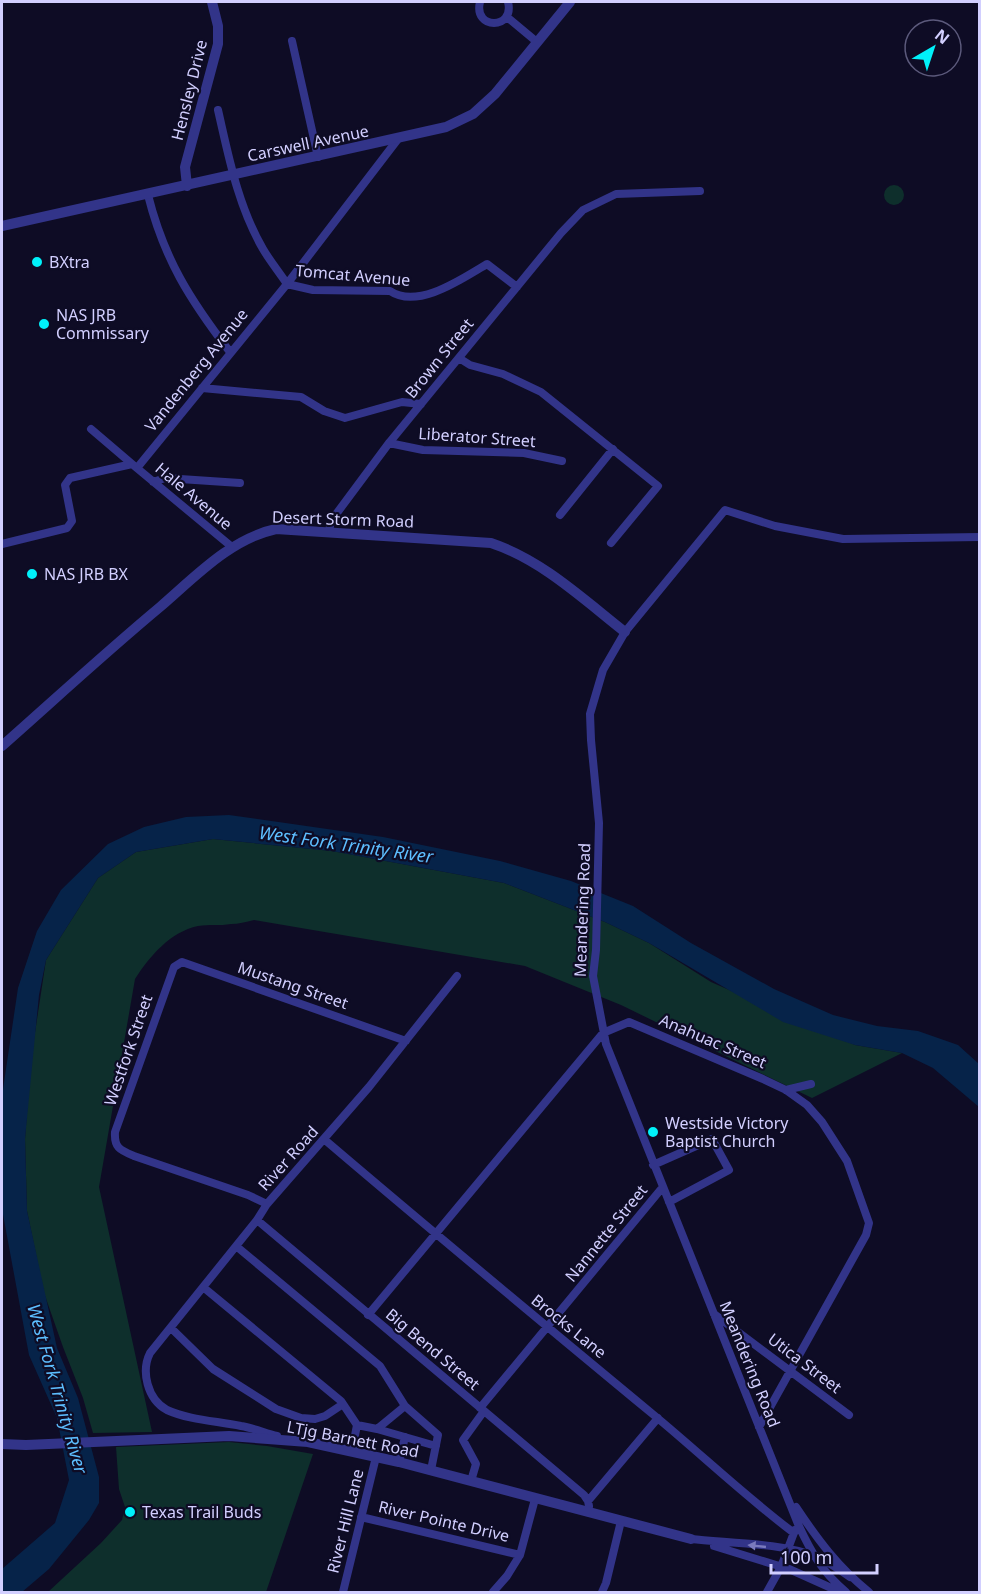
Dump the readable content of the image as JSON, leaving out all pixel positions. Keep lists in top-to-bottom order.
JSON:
{
  "streets": {
    "street": [
      "Hensley Drive",
      "Carswell Avenue",
      "Tomcat Avenue",
      "Brown Street",
      "Vandenberg Avenue",
      "Liberator Street",
      "Hale Avenue",
      "Desert Storm Road",
      "Meandering Road",
      "Mustang Street",
      "Anahuac Street",
      "Westfork Street",
      "River Road",
      "Nannette Street",
      "Brocks Lane",
      "Big Bend Street",
      "Utica Street",
      "LTjg Barnett Road",
      "River Hill Lane",
      "River Pointe Drive"
    ]
  },
  "crossings": [
    ["Hensley Drive", "Carswell Avenue"],
    ["Carswell Avenue", "Tomcat Avenue"],
    ["Carswell Avenue", "Vandenberg Avenue"],
    ["Tomcat Avenue", "Brown Street"],
    ["Tomcat Avenue", "Vandenberg Avenue"],
    ["Brown Street", "Liberator Street"],
    ["Brown Street", "Desert Storm Road"],
    ["Vandenberg Avenue", "Hale Avenue"],
    ["Hale Avenue", "Desert Storm Road"],
    ["Desert Storm Road", "Meandering Road"],
    ["Meandering Road", "Anahuac Street"],
    ["Meandering Road", "Nannette Street"],
    ["Meandering Road", "Utica Street"],
    ["Meandering Road", "LTjg Barnett Road"],
    ["Mustang Street", "Westfork Street"],
    ["Mustang Street", "River Road"],
    ["Anahuac Street", "Brocks Lane"],
    ["Anahuac Street", "Big Bend Street"],
    ["Anahuac Street", "Utica Street"],
    ["Westfork Street", "River Road"],
    ["River Road", "Brocks Lane"],
    ["River Road", "Big Bend Street"],
    ["River Road", "LTjg Barnett Road"],
    ["Nannette Street", "Brocks Lane"],
    ["Nannette Street", "Big Bend Street"],
    ["Nannette Street", "LTjg Barnett Road"],
    ["Big Bend Street", "LTjg Barnett Road"],
    ["LTjg Barnett Road", "River Hill Lane"],
    ["River Hill Lane", "River Pointe Drive"]
  ],
  "water": ["West Fork Trinity River"],
  "places": [
    "BXtra",
    "NAS JRB Commissary",
    "NAS JRB BX",
    "Westside Victory Baptist Church",
    "Texas Trail Buds"
  ],
  "scale_bar": "100 m",
  "north": "top right"
}
